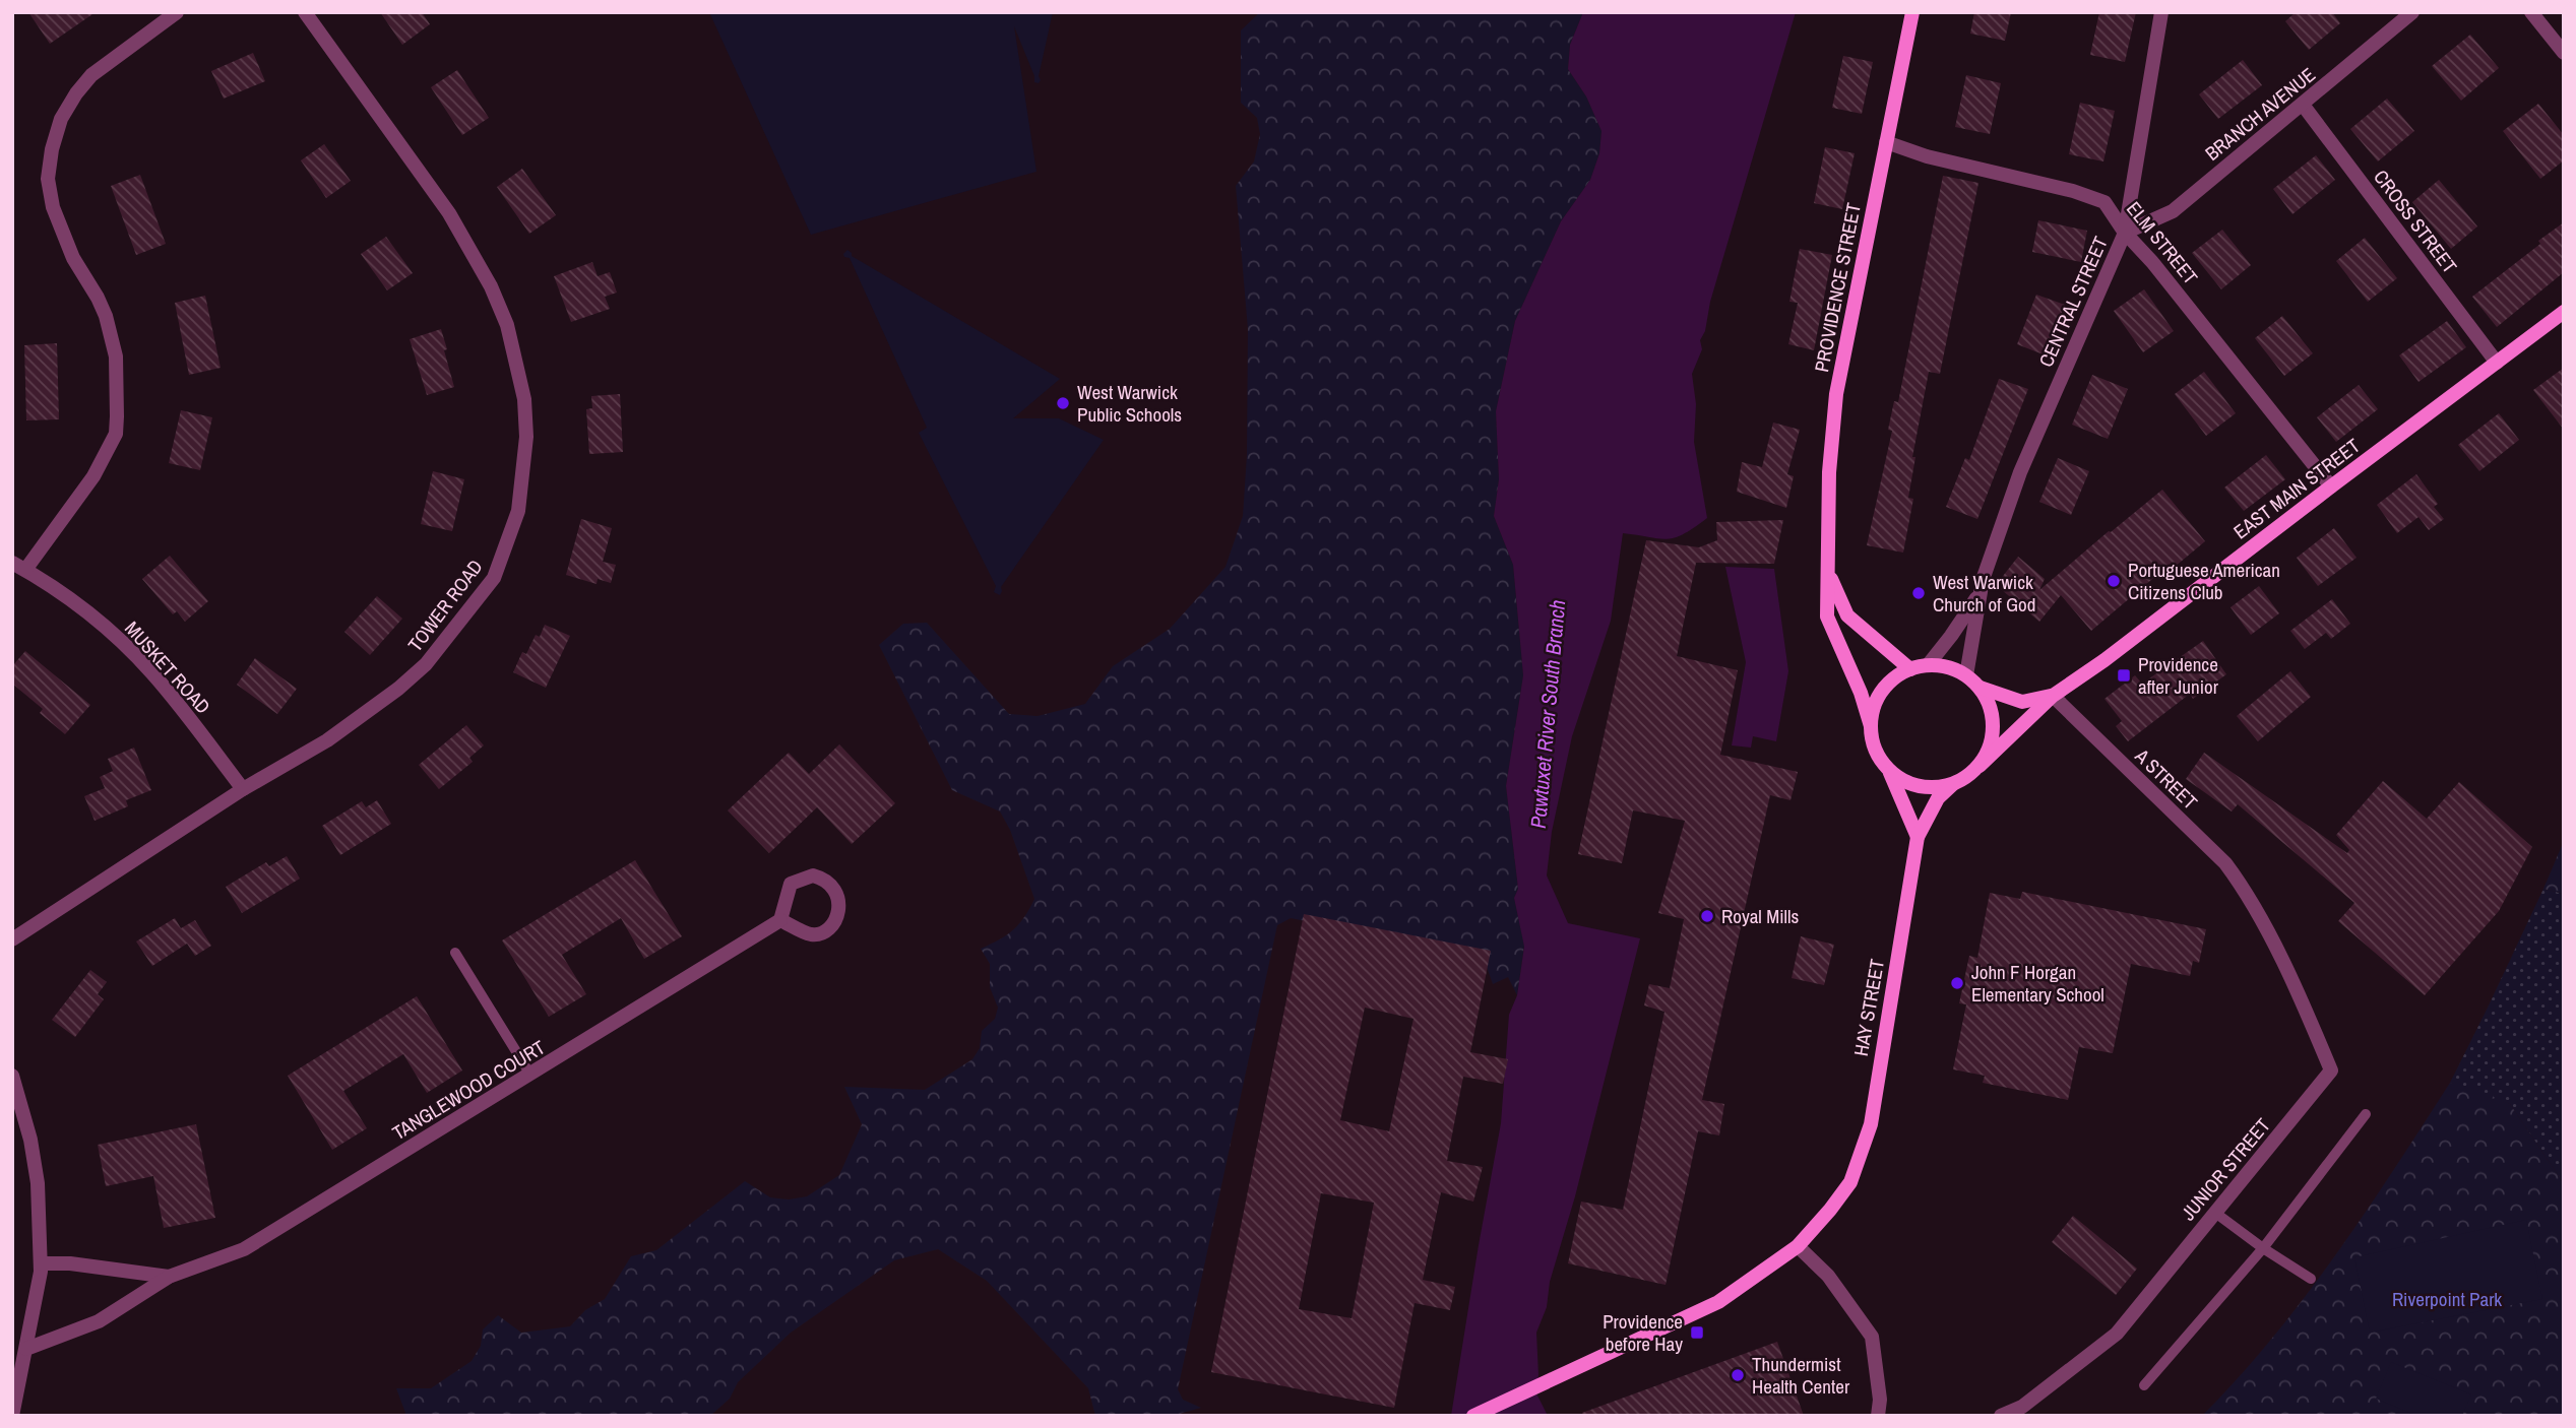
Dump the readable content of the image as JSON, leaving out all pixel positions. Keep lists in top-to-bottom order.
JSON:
{
  "streets": {
    "main road": ["PROVIDENCE STREET", "EAST MAIN STREET", "HAY STREET"],
    "street": [
      "BRANCH AVENUE",
      "CROSS STREET",
      "ELM STREET",
      "CENTRAL STREET",
      "TOWER ROAD",
      "MUSKET ROAD",
      "A STREET",
      "TANGLEWOOD COURT",
      "JUNIOR STREET"
    ]
  },
  "crossings": [
    ["BRANCH AVENUE", "CROSS STREET"],
    ["BRANCH AVENUE", "ELM STREET"],
    ["BRANCH AVENUE", "CENTRAL STREET"],
    ["CROSS STREET", "EAST MAIN STREET"],
    ["ELM STREET", "PROVIDENCE STREET"],
    ["ELM STREET", "CENTRAL STREET"],
    ["ELM STREET", "EAST MAIN STREET"],
    ["PROVIDENCE STREET", "EAST MAIN STREET"],
    ["PROVIDENCE STREET", "HAY STREET"],
    ["EAST MAIN STREET", "A STREET"],
    ["EAST MAIN STREET", "HAY STREET"],
    ["TOWER ROAD", "MUSKET ROAD"],
    ["A STREET", "JUNIOR STREET"]
  ],
  "water": ["Pawtuxet River South Branch"],
  "parks": ["Riverpoint Park"],
  "places": {
    "other": [
      "West Warwick Public Schools",
      "Portuguese American Citizens Club",
      "West Warwick Church of God",
      "Royal Mills",
      "John F Horgan Elementary School",
      "Thundermist Health Center"
    ],
    "transit": ["Providence after Junior", "Providence before Hay"]
  }
}
